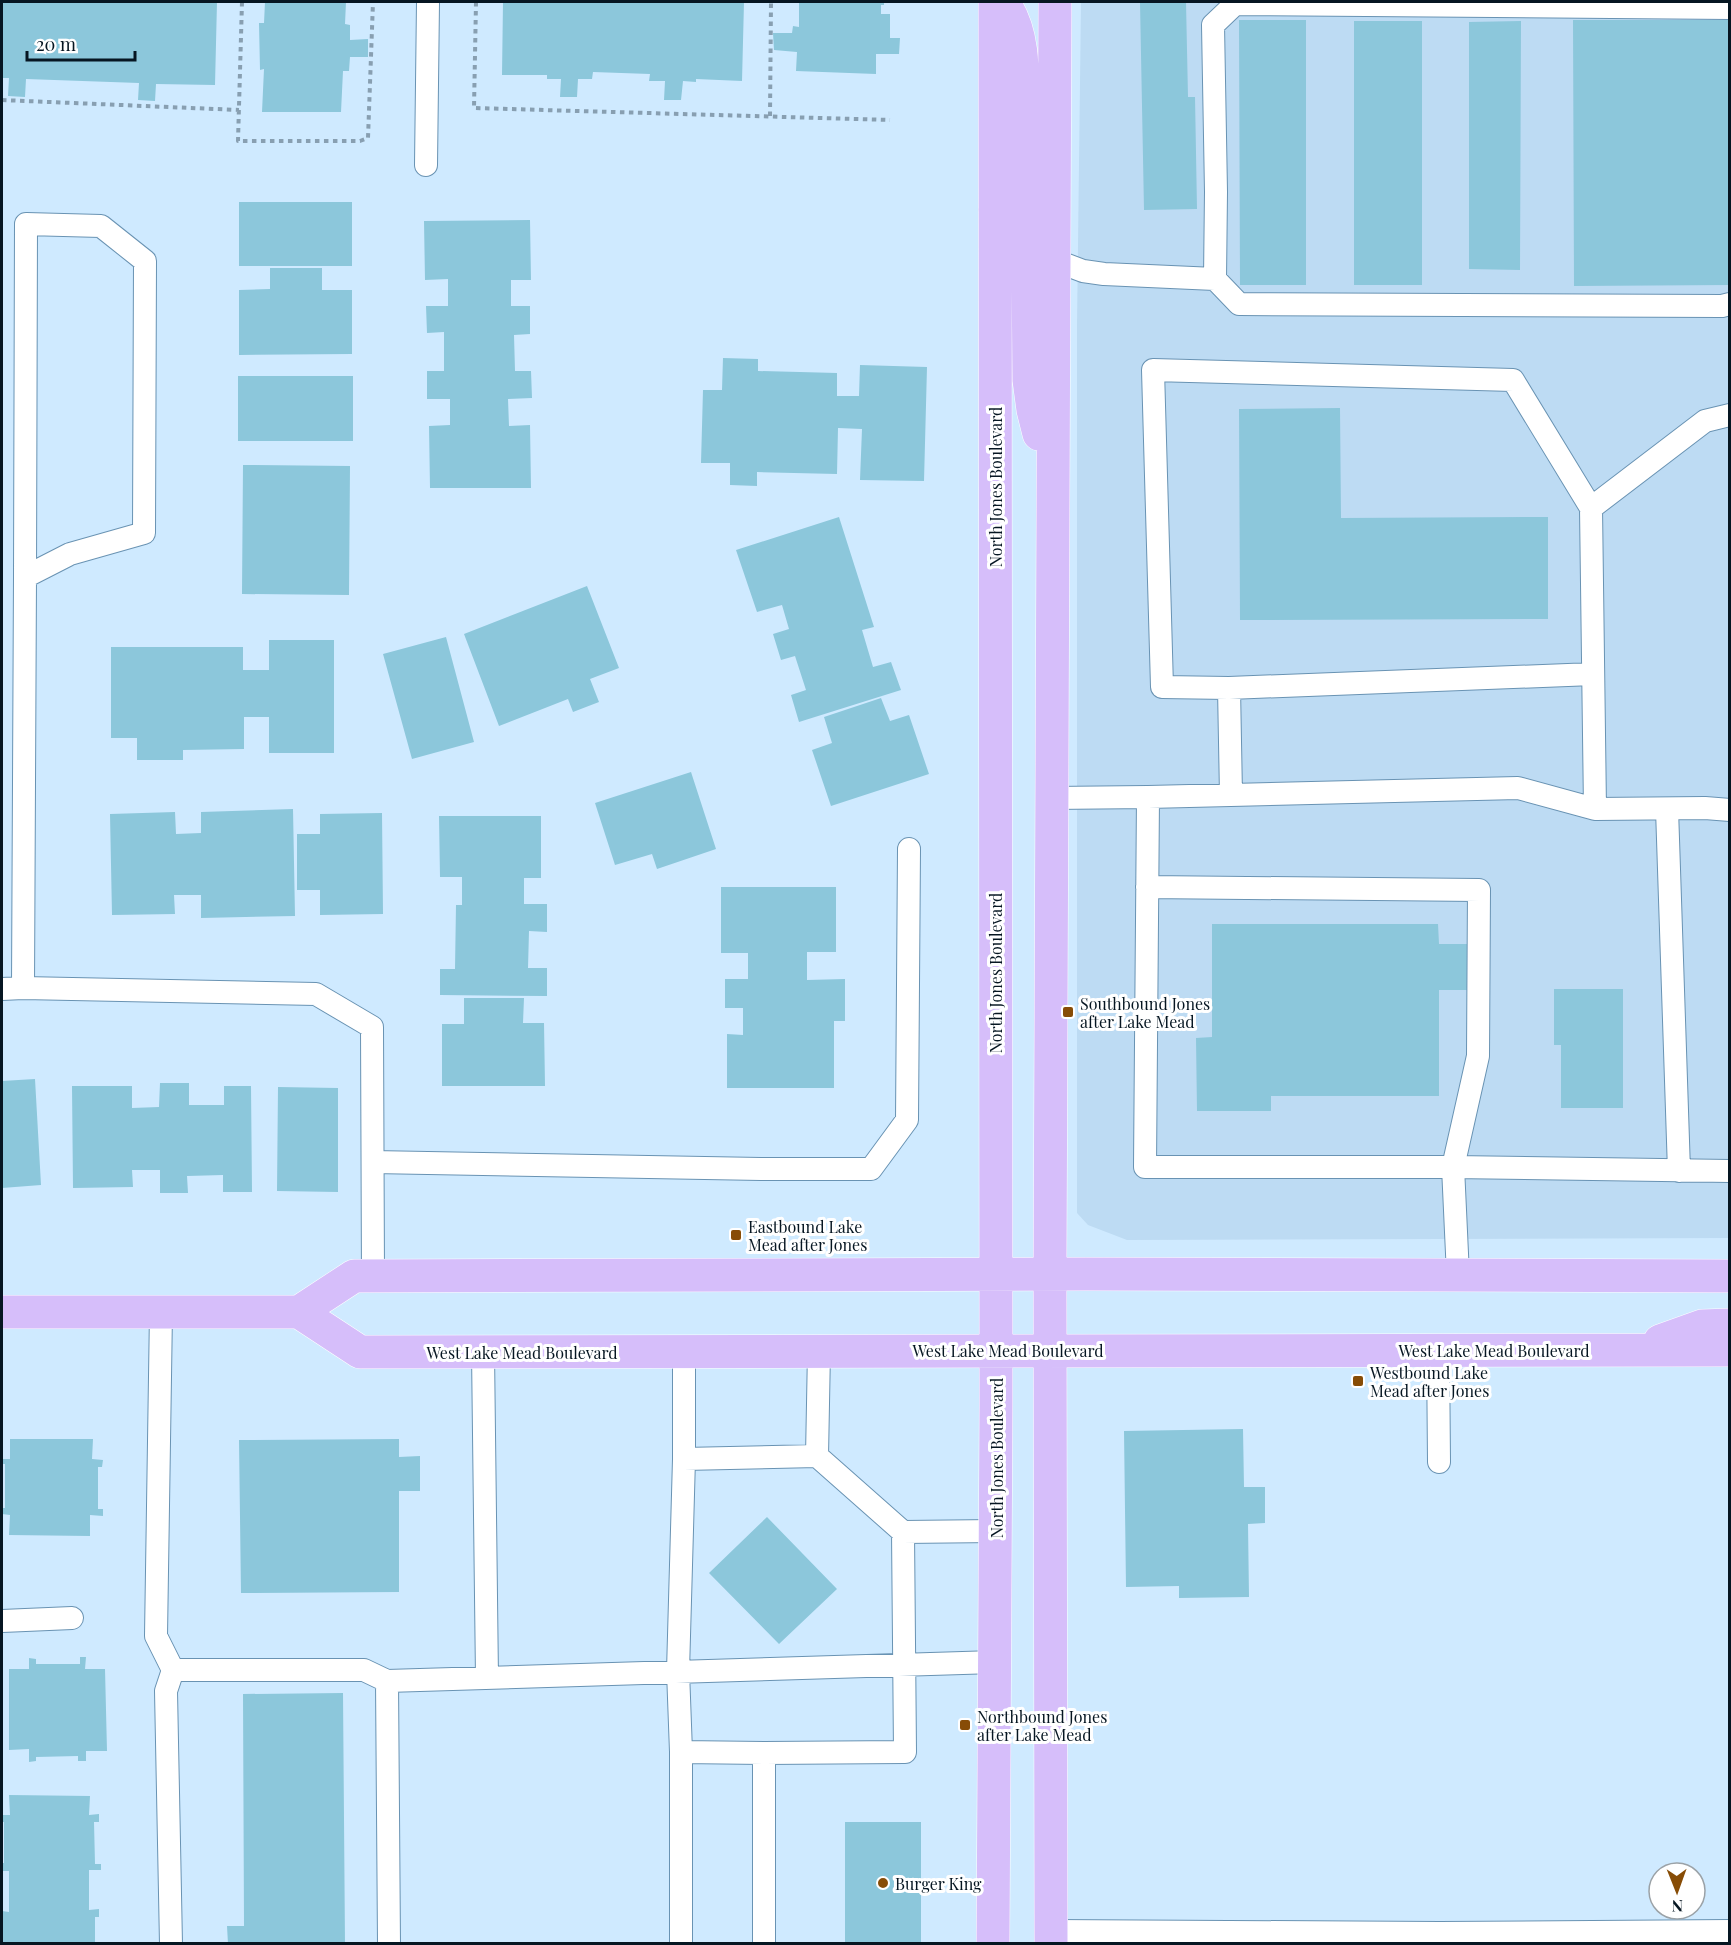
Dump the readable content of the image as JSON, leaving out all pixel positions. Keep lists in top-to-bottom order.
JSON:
{
  "streets": {
    "main road": ["North Jones Boulevard", "West Lake Mead Boulevard"]
  },
  "crossings": [
    ["North Jones Boulevard", "West Lake Mead Boulevard"]
  ],
  "places": {
    "transit": [
      "Southbound Jones after Lake Mead",
      "Eastbound Lake Mead after Jones",
      "Westbound Lake Mead after Jones",
      "Northbound Jones after Lake Mead"
    ],
    "other": ["Burger King"]
  },
  "scale_bar": "20 m",
  "north": "bottom"
}
